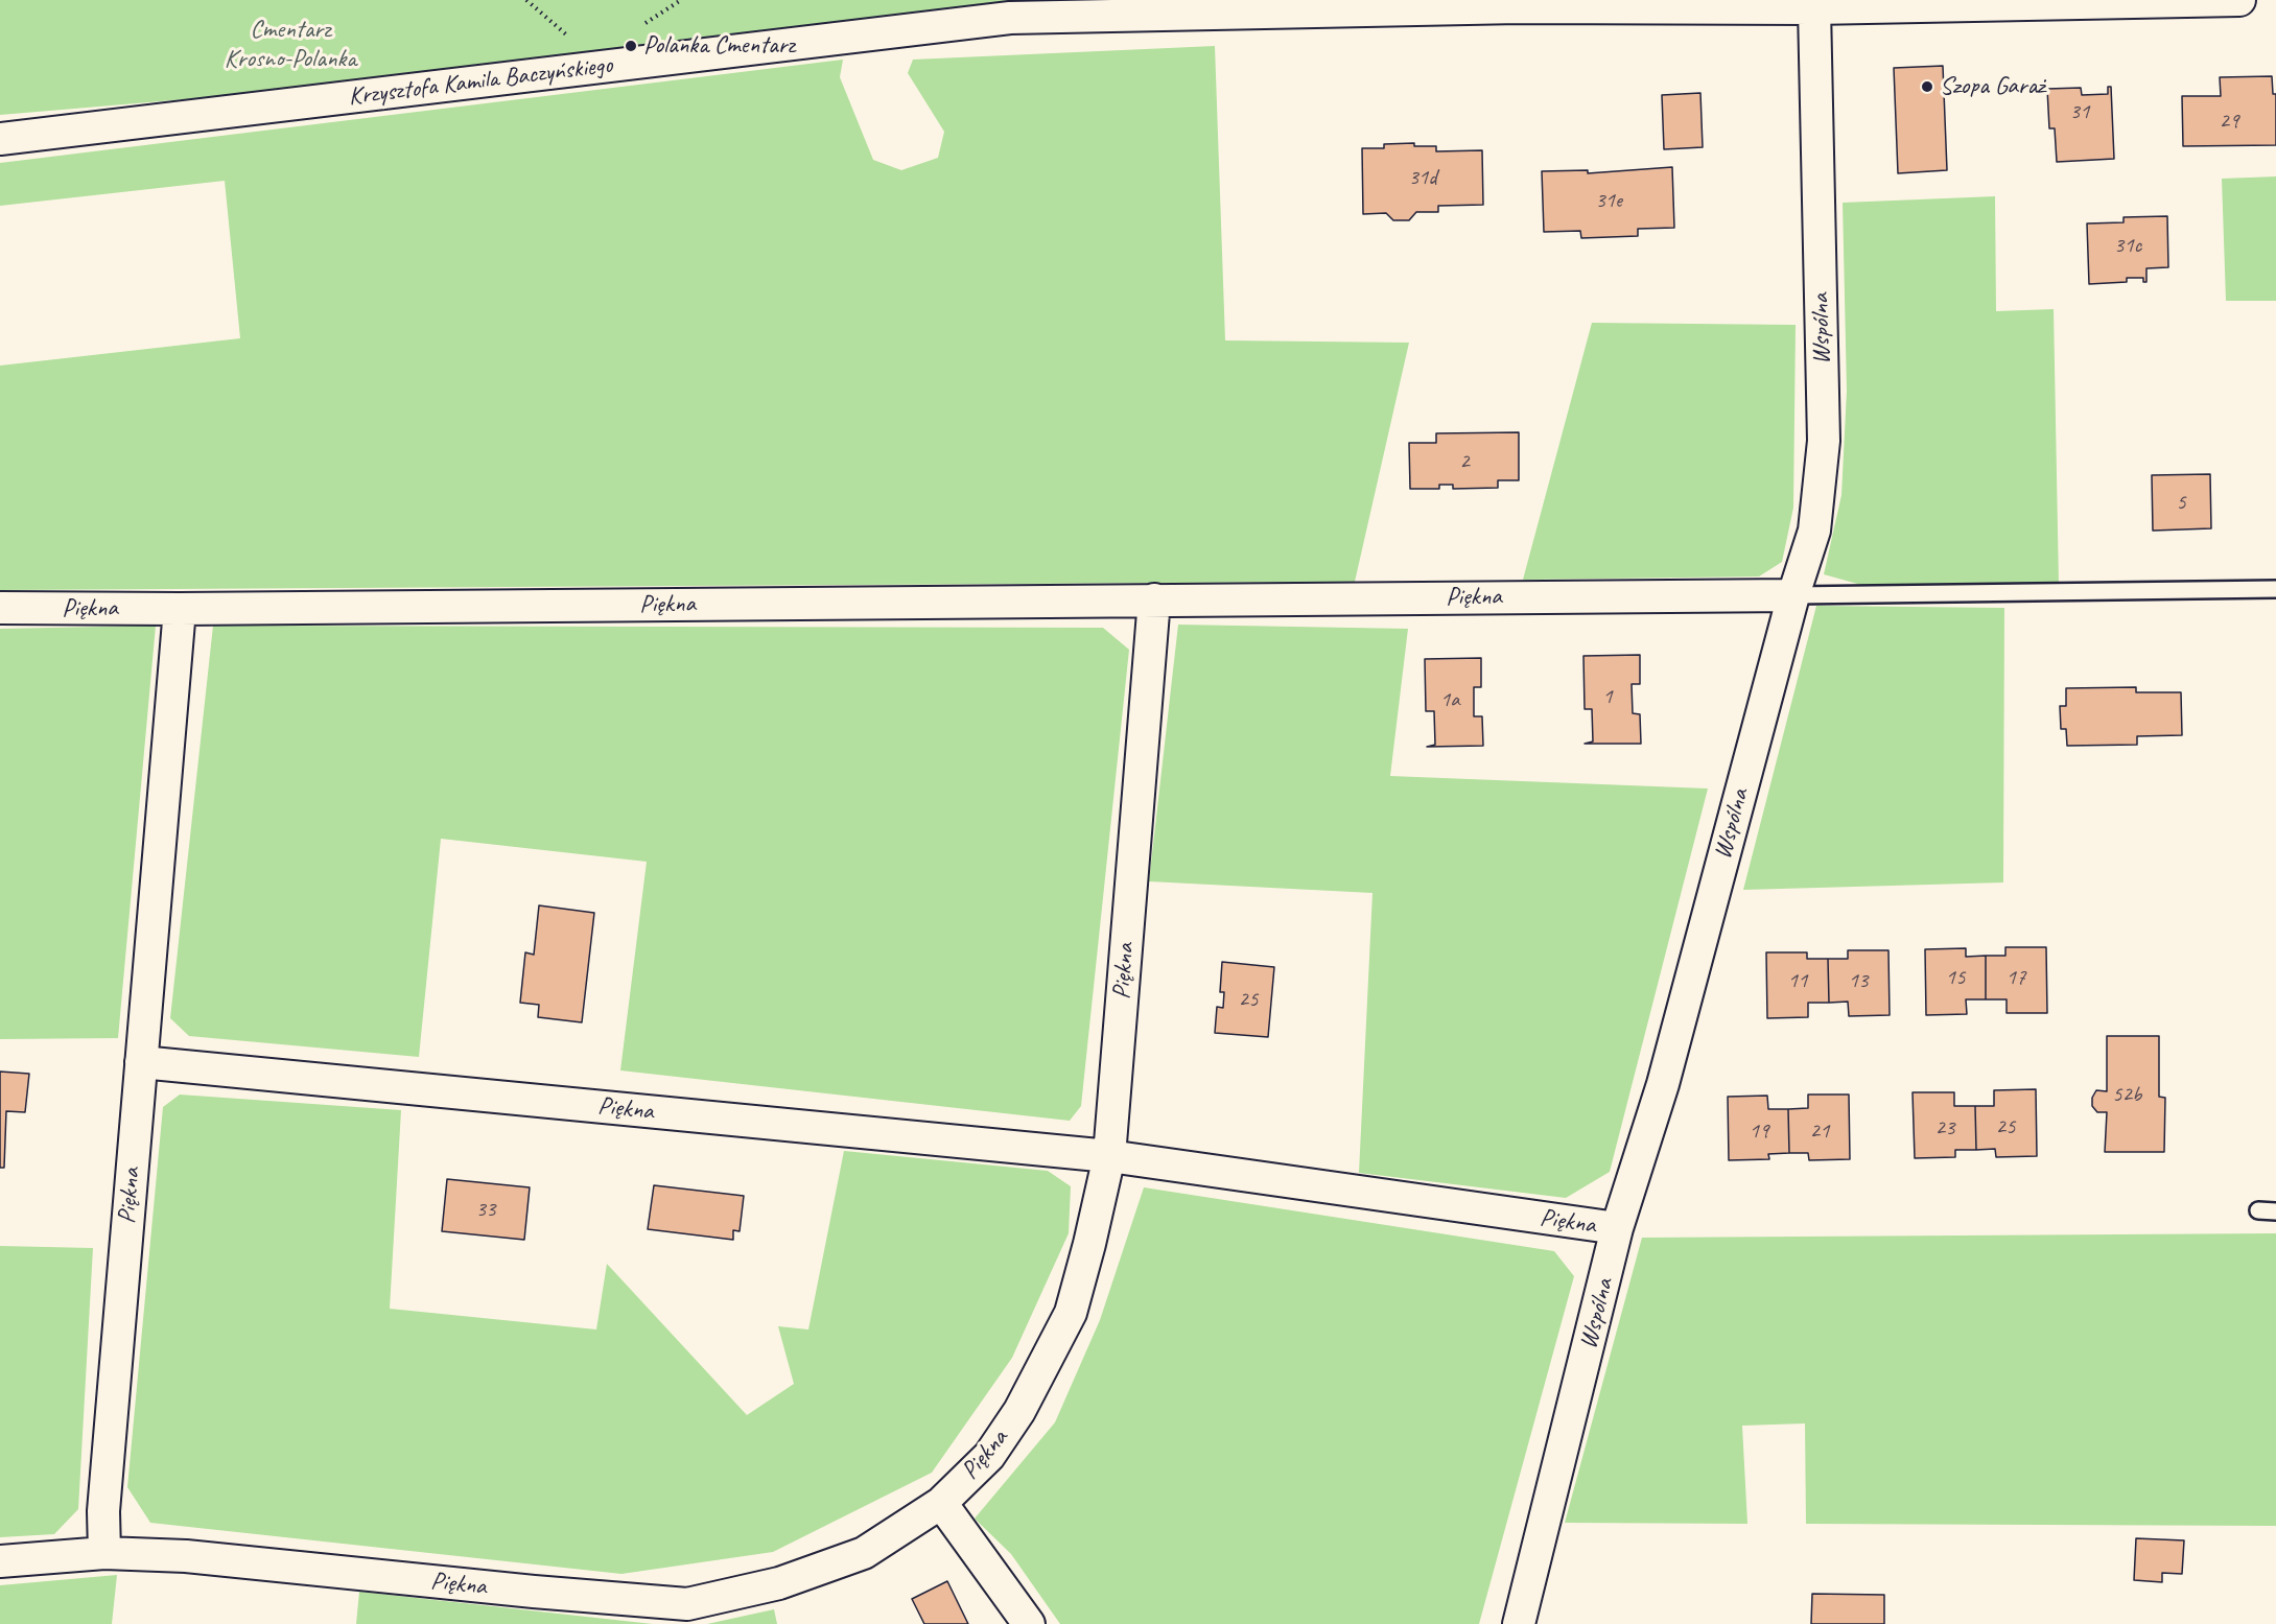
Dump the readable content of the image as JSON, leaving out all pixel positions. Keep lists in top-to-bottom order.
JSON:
{
  "streets": {
    "street": ["Krzysztofa Kamila Baczyńskiego", "Wspólna", "Piękna"]
  },
  "crossings": [
    ["Krzysztofa Kamila Baczyńskiego", "Wspólna"],
    ["Wspólna", "Piękna"]
  ],
  "parks": ["Cmentarz Krosno-Polanka"],
  "places": ["Polanka Cmentarz", "Szopa Garaż"],
  "house_numbers": [
    "31",
    "29",
    "31d",
    "31e",
    "31c",
    "2",
    "5",
    "1",
    "1a",
    "15",
    "17",
    "11",
    "13",
    "25",
    "52b",
    "25",
    "23",
    "19",
    "21",
    "33"
  ]
}
